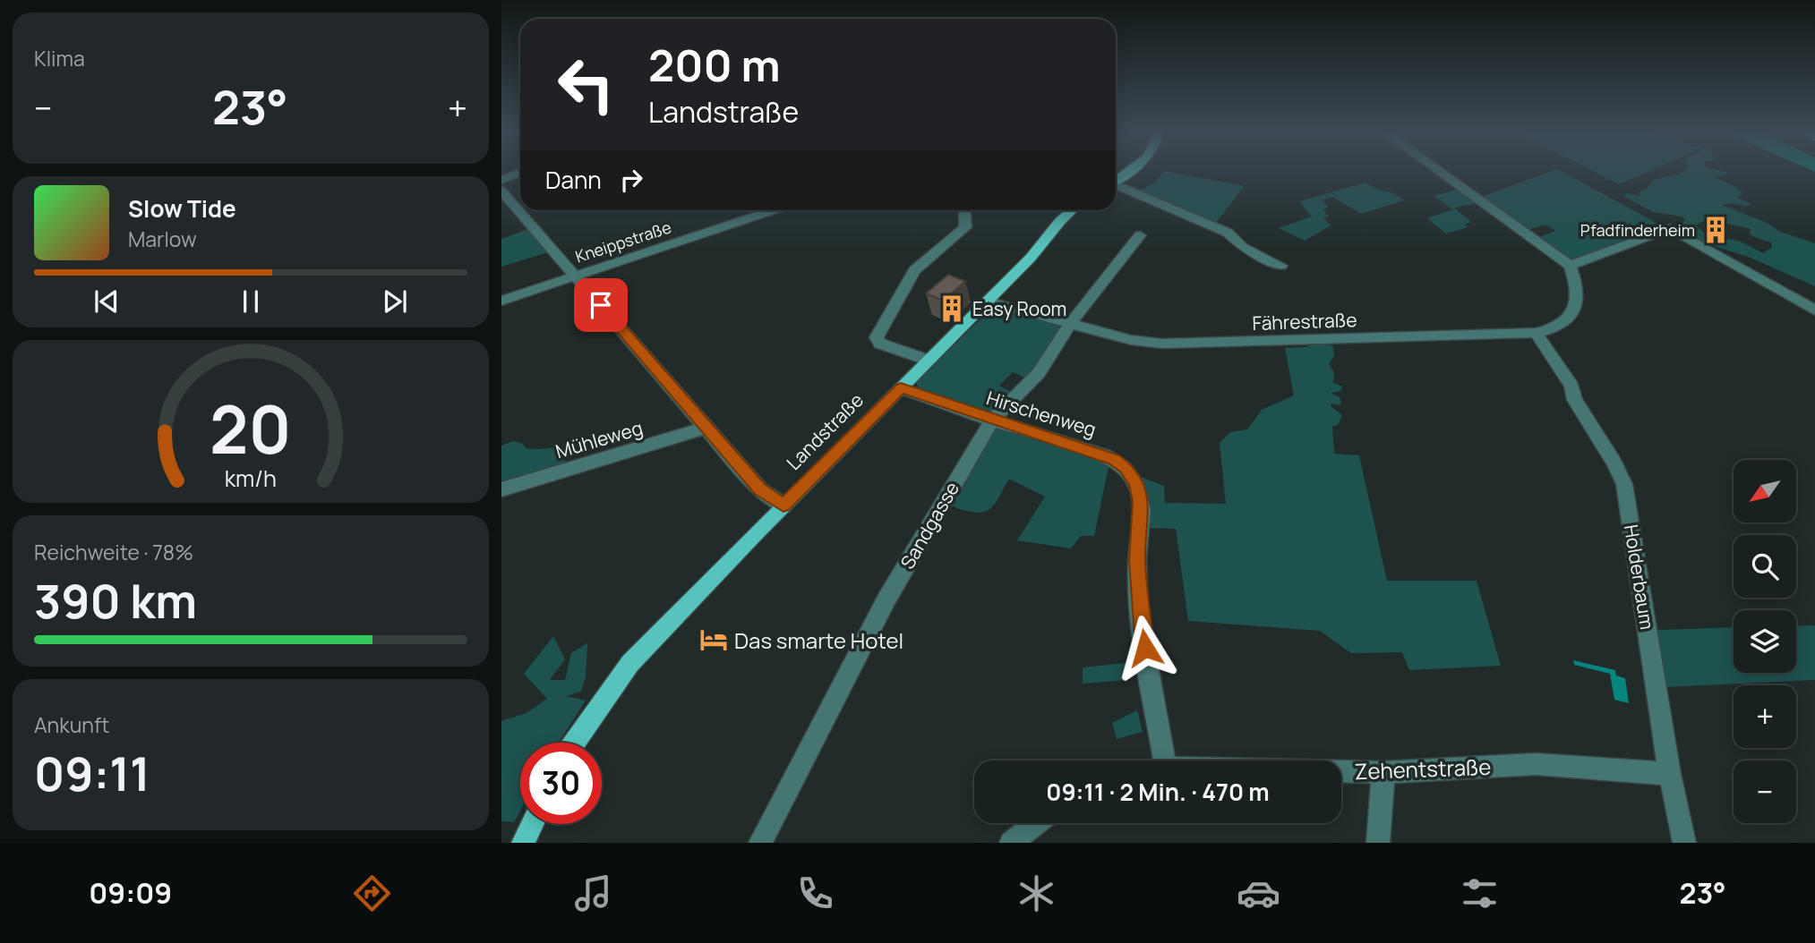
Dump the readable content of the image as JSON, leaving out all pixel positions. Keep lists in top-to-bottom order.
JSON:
{
  "streets": {
    "main road": ["Landstraße"],
    "street": [
      "Kneippstraße",
      "Fährestraße",
      "Hirschenweg",
      "Mühleweg",
      "Sandgasse",
      "Holderbaum",
      "Zehentstraße"
    ]
  },
  "crossings": [
    ["Fährestraße", "Landstraße"],
    ["Fährestraße", "Sandgasse"],
    ["Fährestraße", "Holderbaum"],
    ["Hirschenweg", "Landstraße"],
    ["Hirschenweg", "Sandgasse"],
    ["Holderbaum", "Zehentstraße"]
  ],
  "places": {
    "building": ["Pfadfinderheim", "Easy Room"],
    "hotel": ["Das smarte Hotel"]
  },
  "north": "bottom left",
  "page": {
    "tile": [
      "Klima",
      ["Reichweite · 78%", "390 km"],
      ["Ankunft", "09:11"]
    ],
    "turn": ["200 m", "Landstraße"],
    "heat": ["−", "23°", "+"],
    "then": "Dann",
    "song": ["Slow Tide", "Marlow"],
    "map_buttons": ["+", "−"],
    "limit": "30",
    "trip": "09:11 · 2 Min. · 470 m",
    "tabs": ["09:09", "23°"],
    "gauge": ["20", "km/h"]
  }
}
